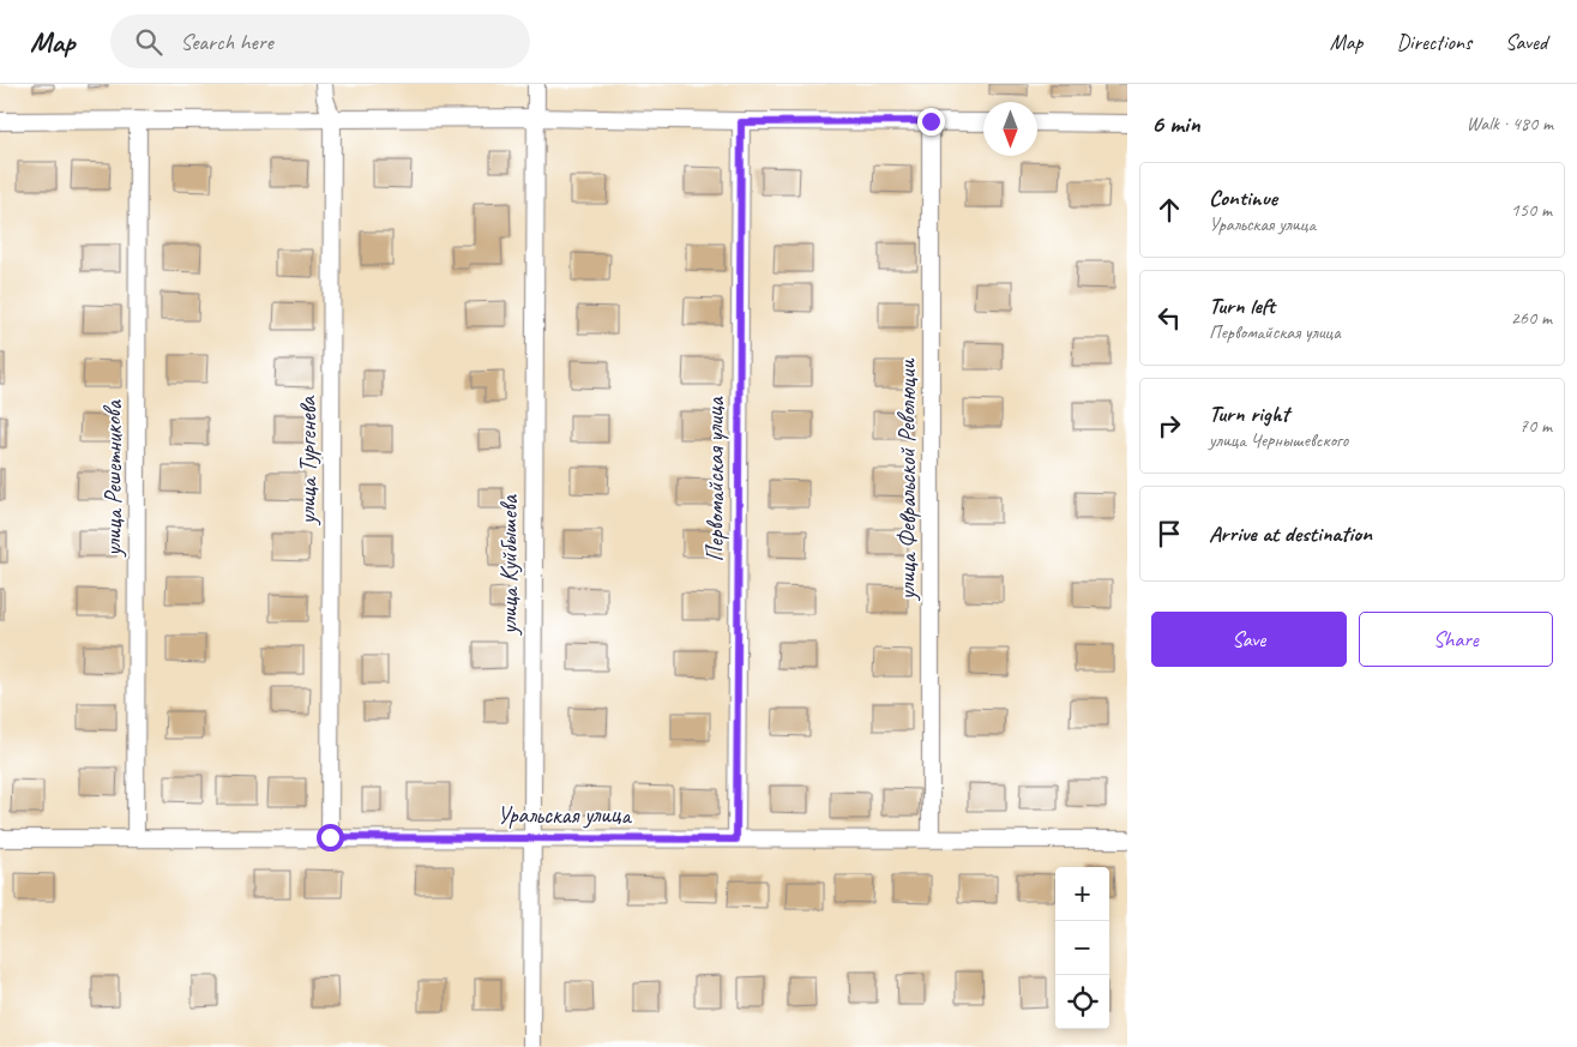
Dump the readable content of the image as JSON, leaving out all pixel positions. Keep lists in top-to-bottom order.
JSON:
{
  "streets": {
    "street": [
      "улица Тургенева",
      "улица Решетникова",
      "Первомайская улица",
      "улица Февральской Революции",
      "улица Куйбышева",
      "Уральская улица"
    ]
  },
  "crossings": [
    ["улица Тургенева", "Уральская улица"],
    ["улица Решетникова", "Уральская улица"],
    ["Первомайская улица", "Уральская улица"],
    ["улица Февральской Революции", "Уральская улица"],
    ["улица Куйбышева", "Уральская улица"]
  ],
  "north": "bottom",
  "page": {
    "header": "Map",
    "search": "Search here",
    "nav": ["Map", "Directions", "Saved"],
    "heading": ["6 min", "Walk · 480 m"],
    "list": [
      ["Continue", "Уральская улица", "150 m"],
      ["Turn left", "Первомайская улица", "260 m"],
      ["Turn right", "улица Чернышевского", "70 m"],
      "Arrive at destination"
    ],
    "buttons": ["Save", "Share"],
    "map_buttons": ["+", "−"]
  }
}
